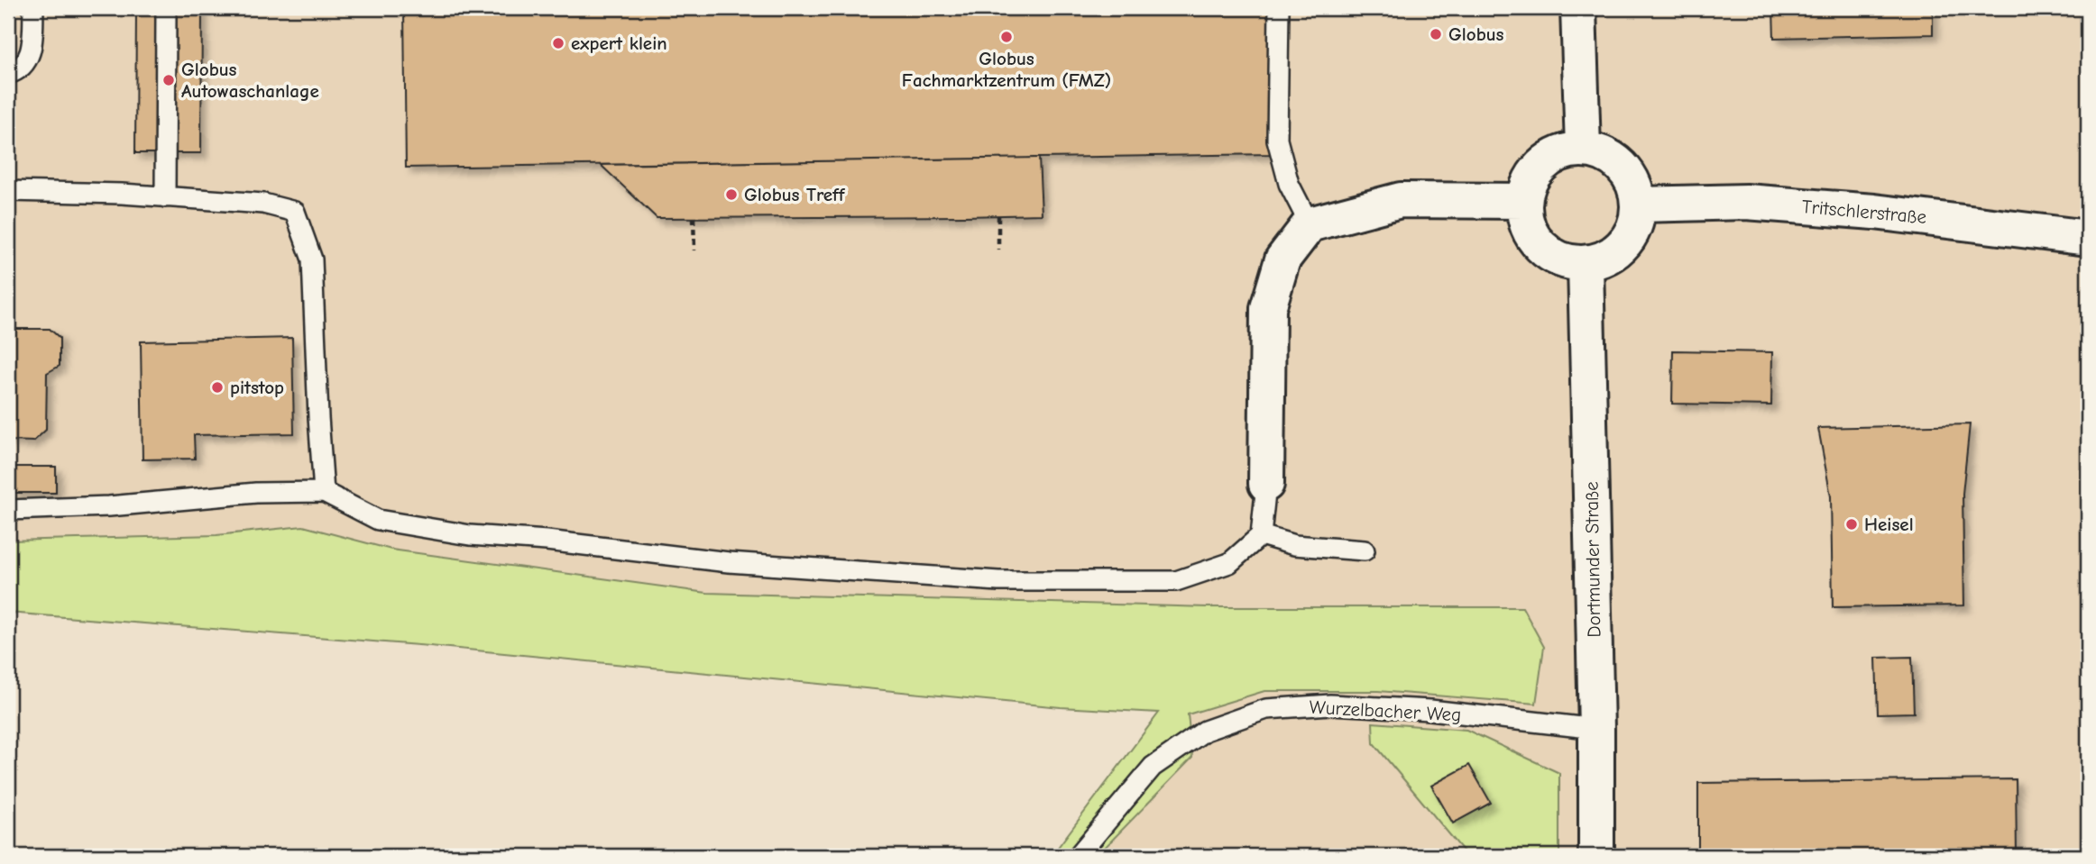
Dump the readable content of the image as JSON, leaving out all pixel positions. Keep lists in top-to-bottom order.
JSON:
{
  "streets": {
    "street": ["Tritschlerstraße", "Dortmunder Straße"],
    "lane": ["Wurzelbacher Weg"]
  },
  "crossings": [
    ["Tritschlerstraße", "Dortmunder Straße"],
    ["Dortmunder Straße", "Wurzelbacher Weg"]
  ],
  "places": [
    "Globus",
    "Globus Fachmarktzentrum (FMZ)",
    "expert klein",
    "Globus Autowaschanlage",
    "Globus Treff",
    "pitstop",
    "Heisel"
  ]
}
